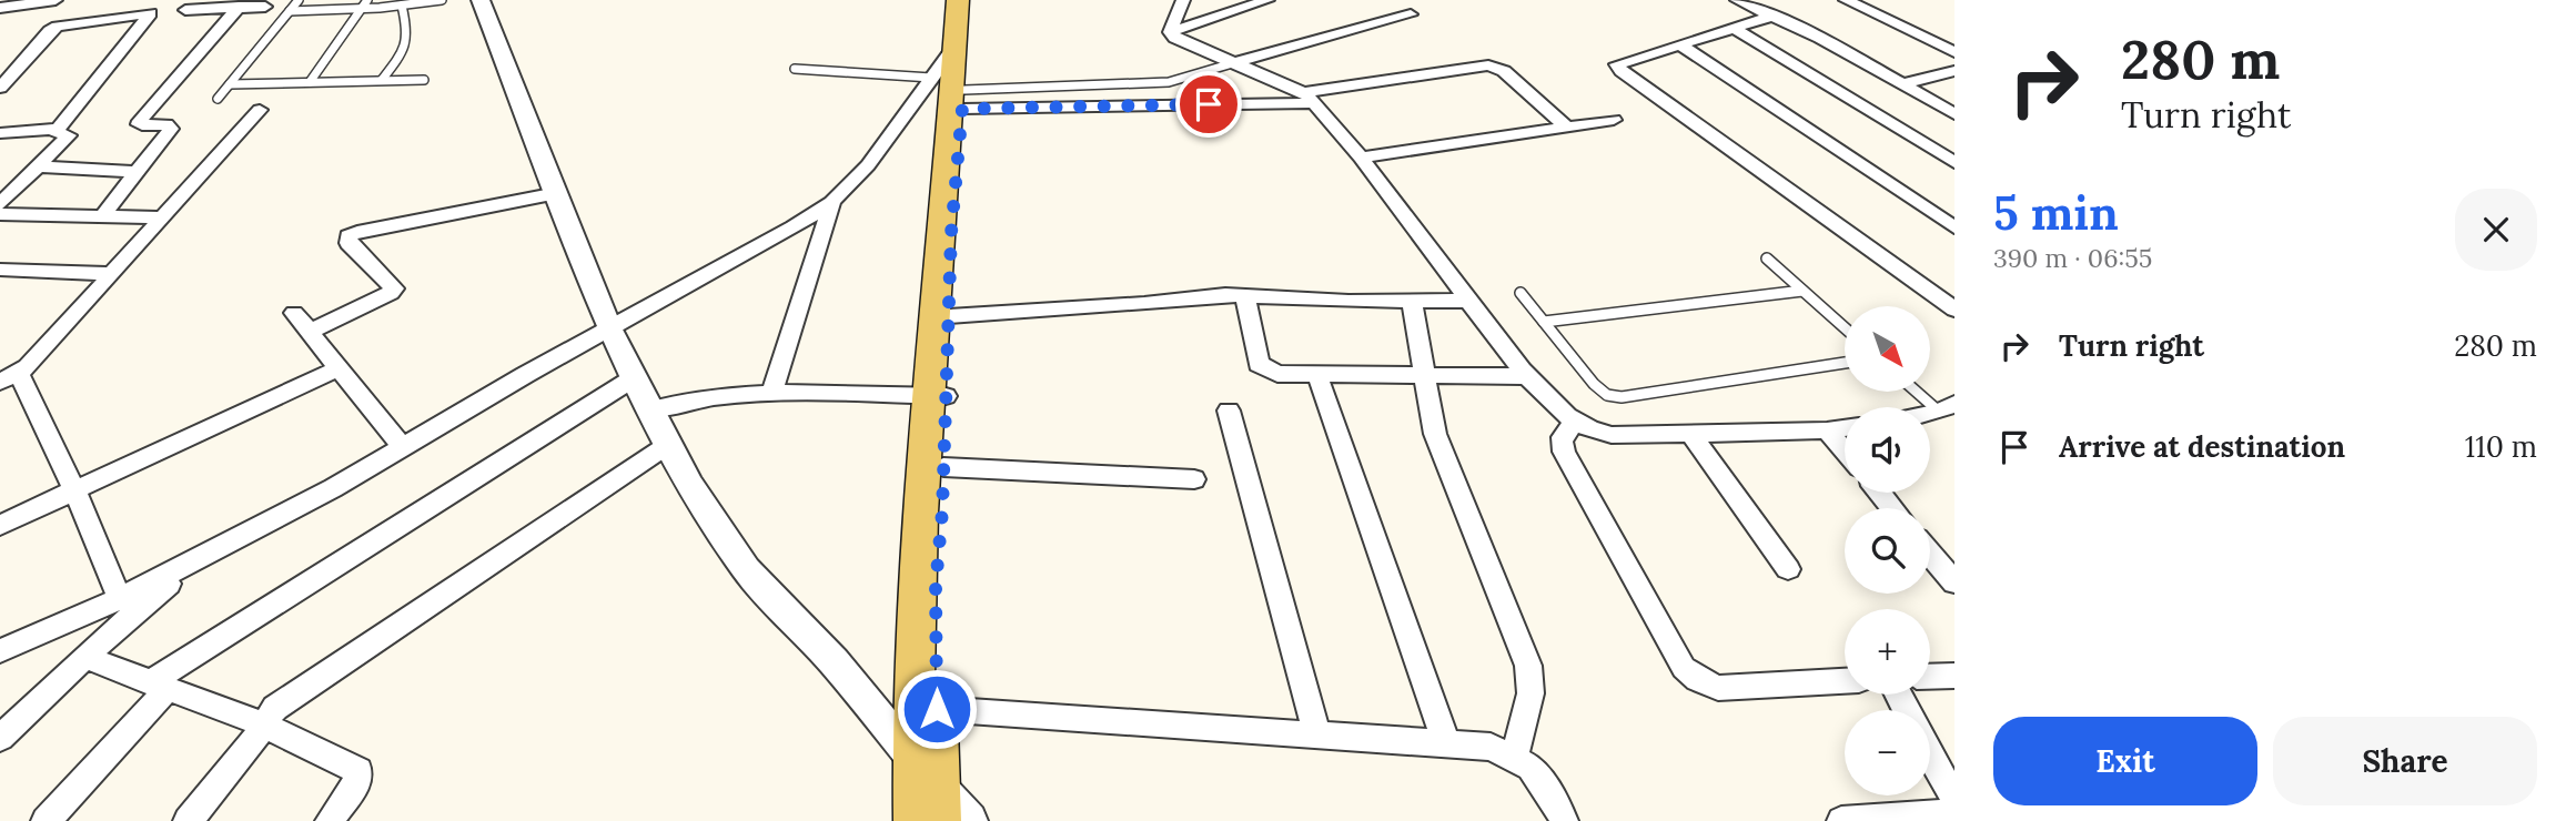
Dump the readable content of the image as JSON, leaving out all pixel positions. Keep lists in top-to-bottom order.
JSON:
{
  "north": "bottom right",
  "page": {
    "turn": ["280 m", "Turn right"],
    "heading": ["5 min", "390 m · 06:55"],
    "list": [
      {
        "name": "Turn right",
        "value": "280 m"
      },
      {
        "name": "Arrive at destination",
        "value": "110 m"
      }
    ],
    "map_buttons": ["+", "−"],
    "buttons": ["Exit", "Share"]
  }
}
